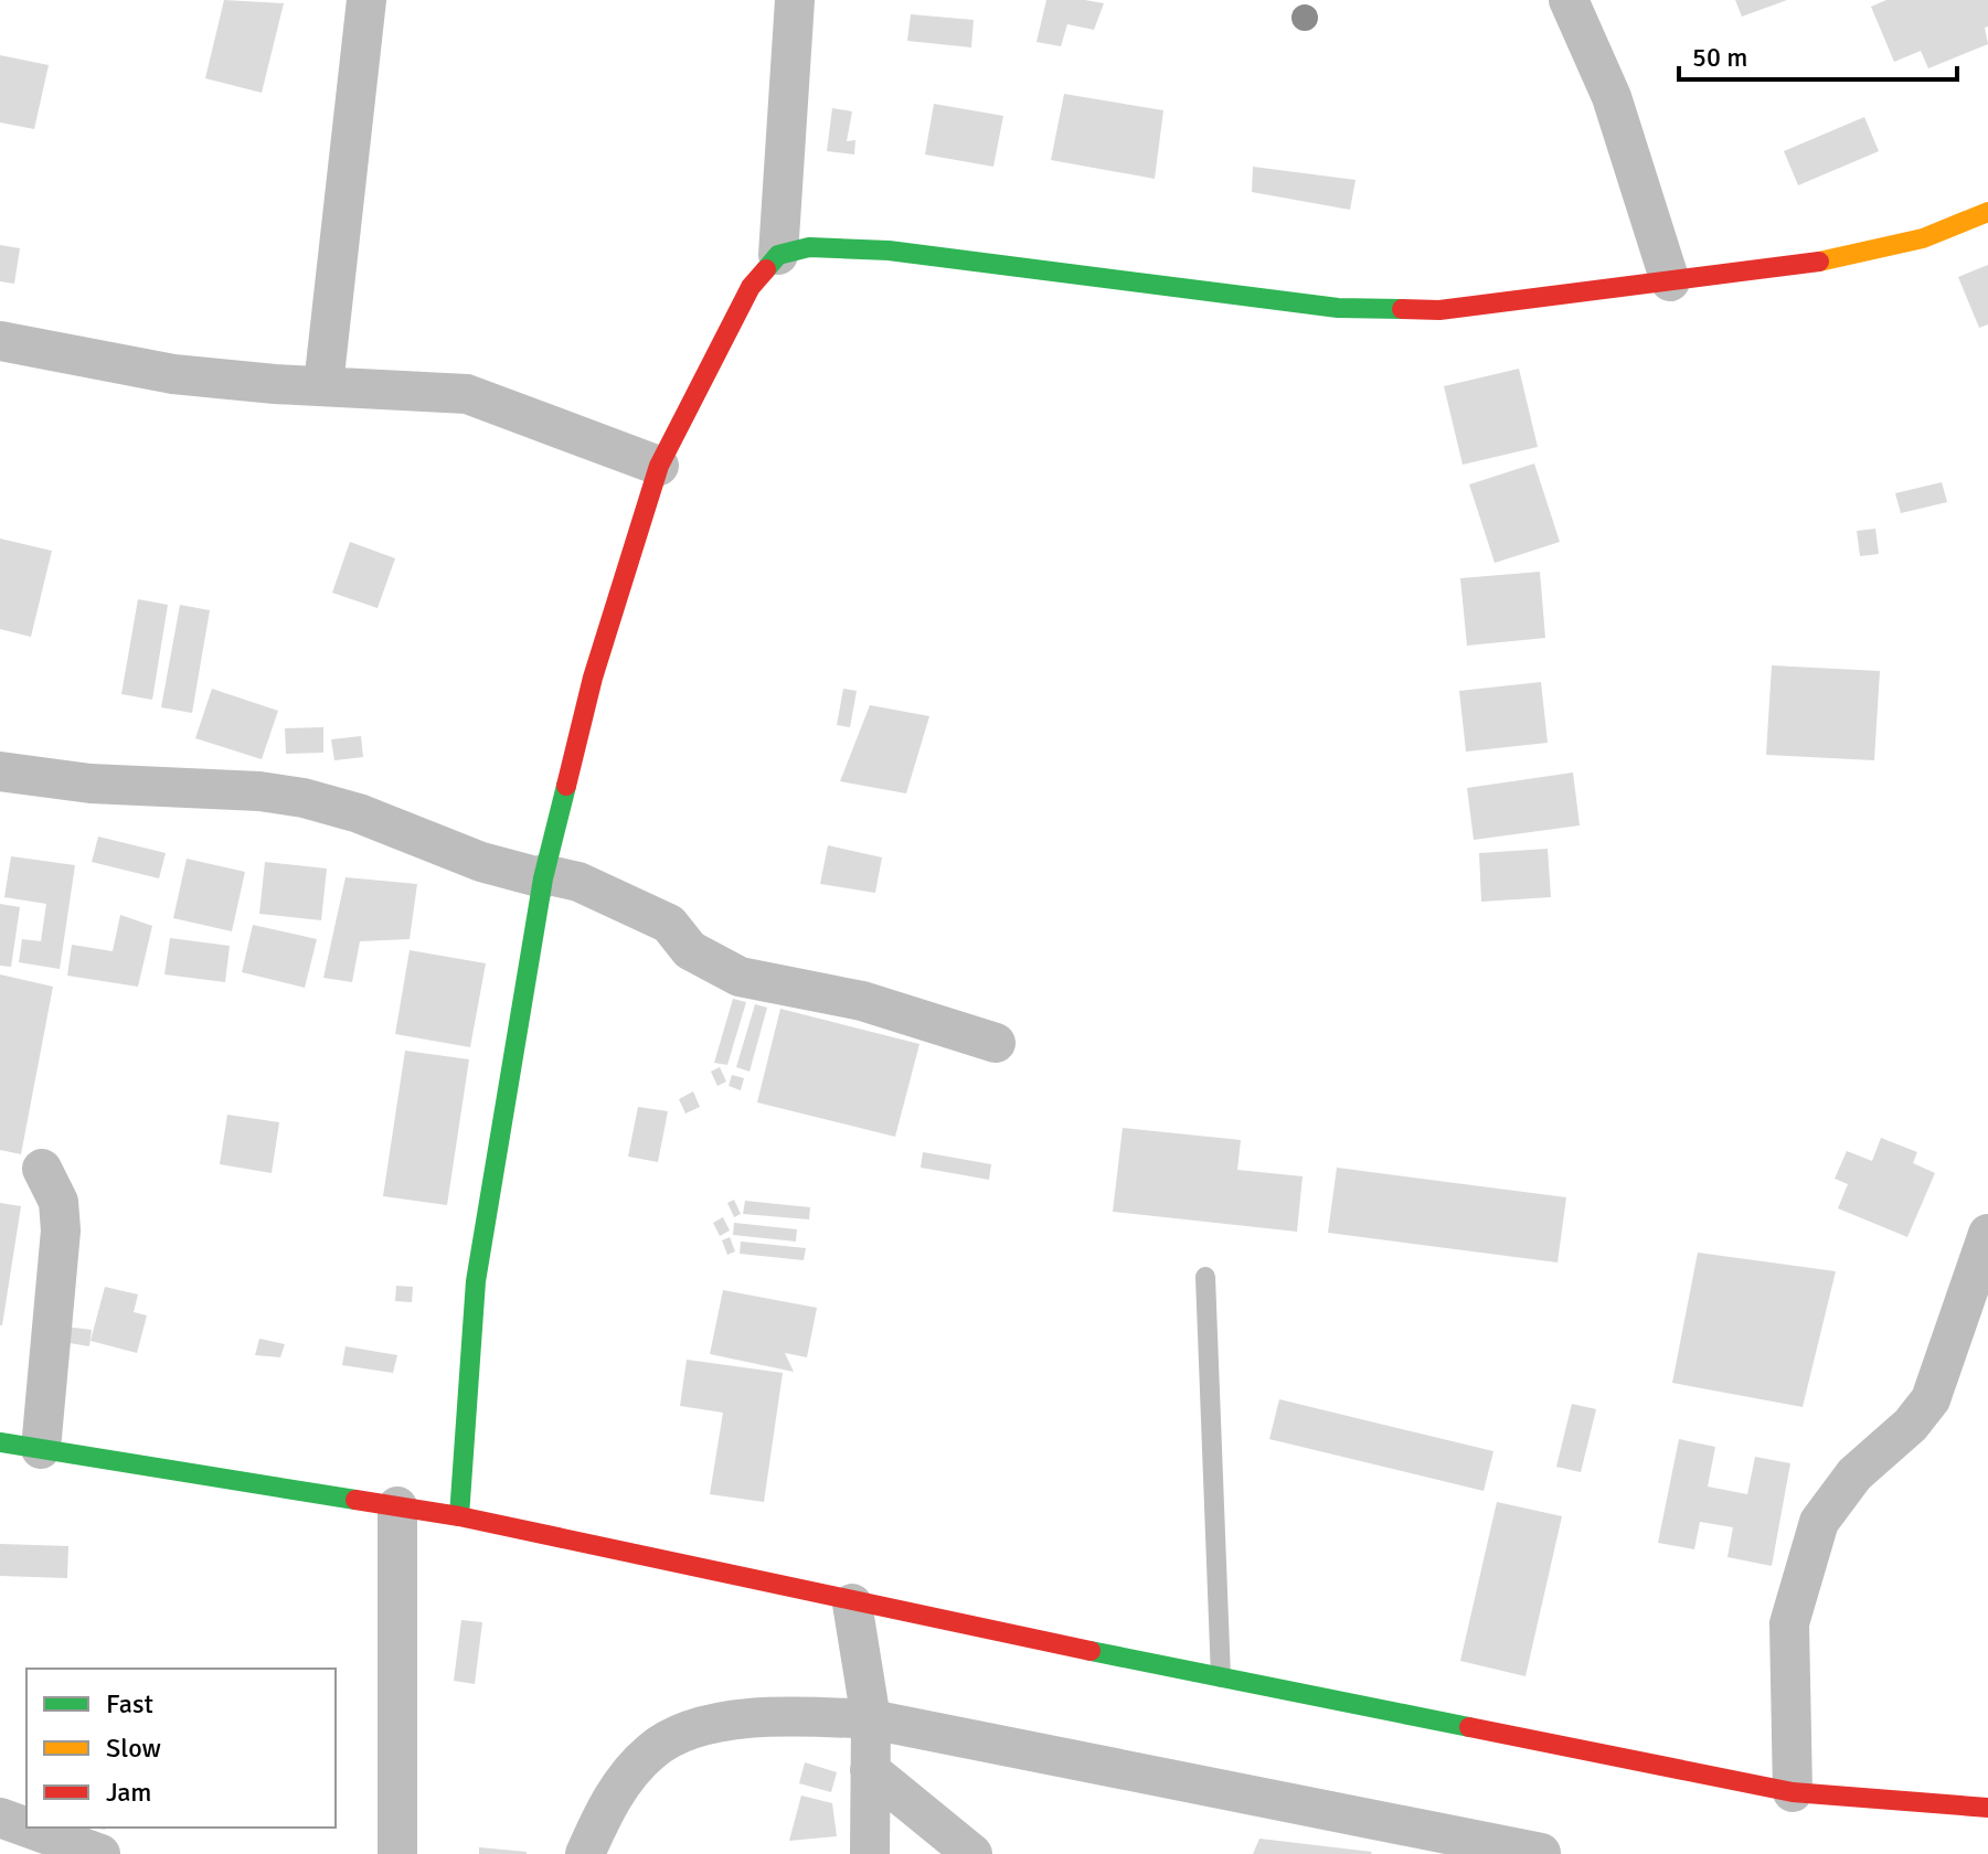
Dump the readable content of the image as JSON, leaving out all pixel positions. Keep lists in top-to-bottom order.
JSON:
{
  "legend": ["Fast", "Slow", "Jam"],
  "scale_bar": "50 m"
}
